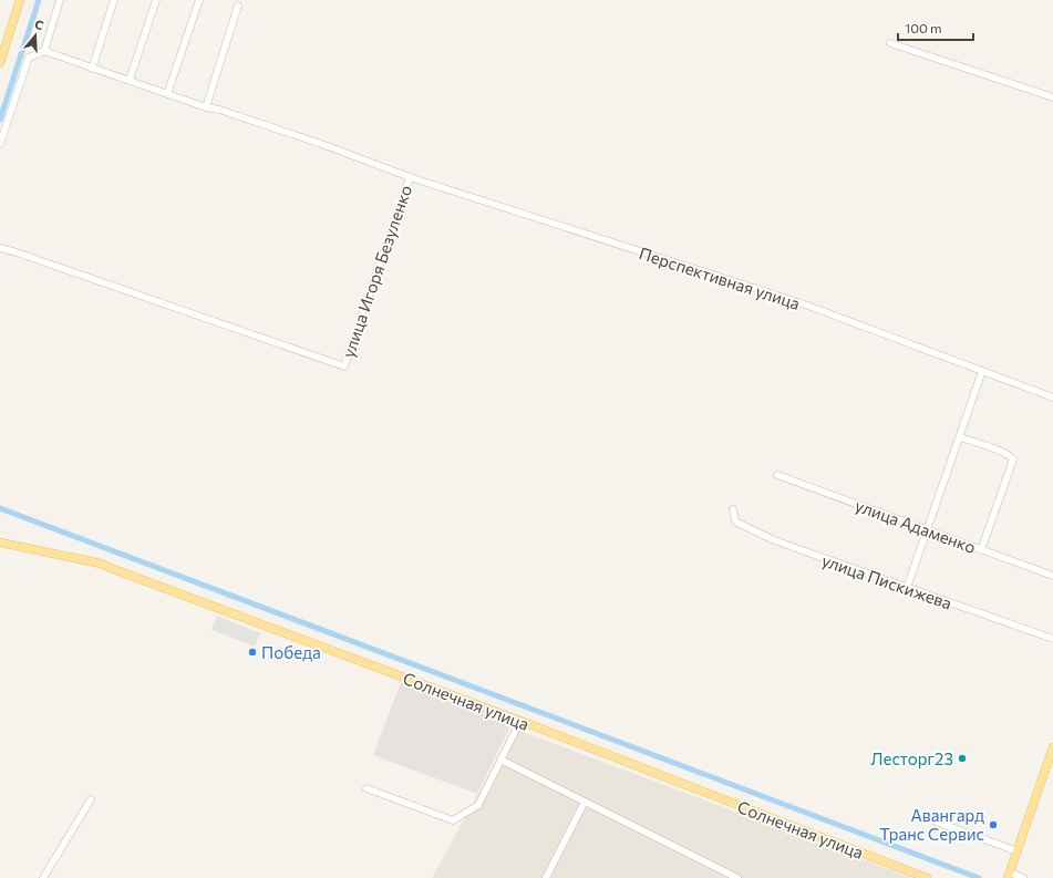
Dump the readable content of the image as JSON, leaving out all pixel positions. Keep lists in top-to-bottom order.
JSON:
{
  "streets": {
    "main road": ["Солнечная улица"],
    "street": [
      "улица Игоря Безуленко",
      "Перспективная улица",
      "улица Адаменко",
      "улица Пискижева"
    ]
  },
  "crossings": [
    ["улица Игоря Безуленко", "Перспективная улица"]
  ],
  "places": ["Победа", "Лесторг23", "Авангард Транс Сервис"],
  "scale_bar": "100 m",
  "north": "top"
}
